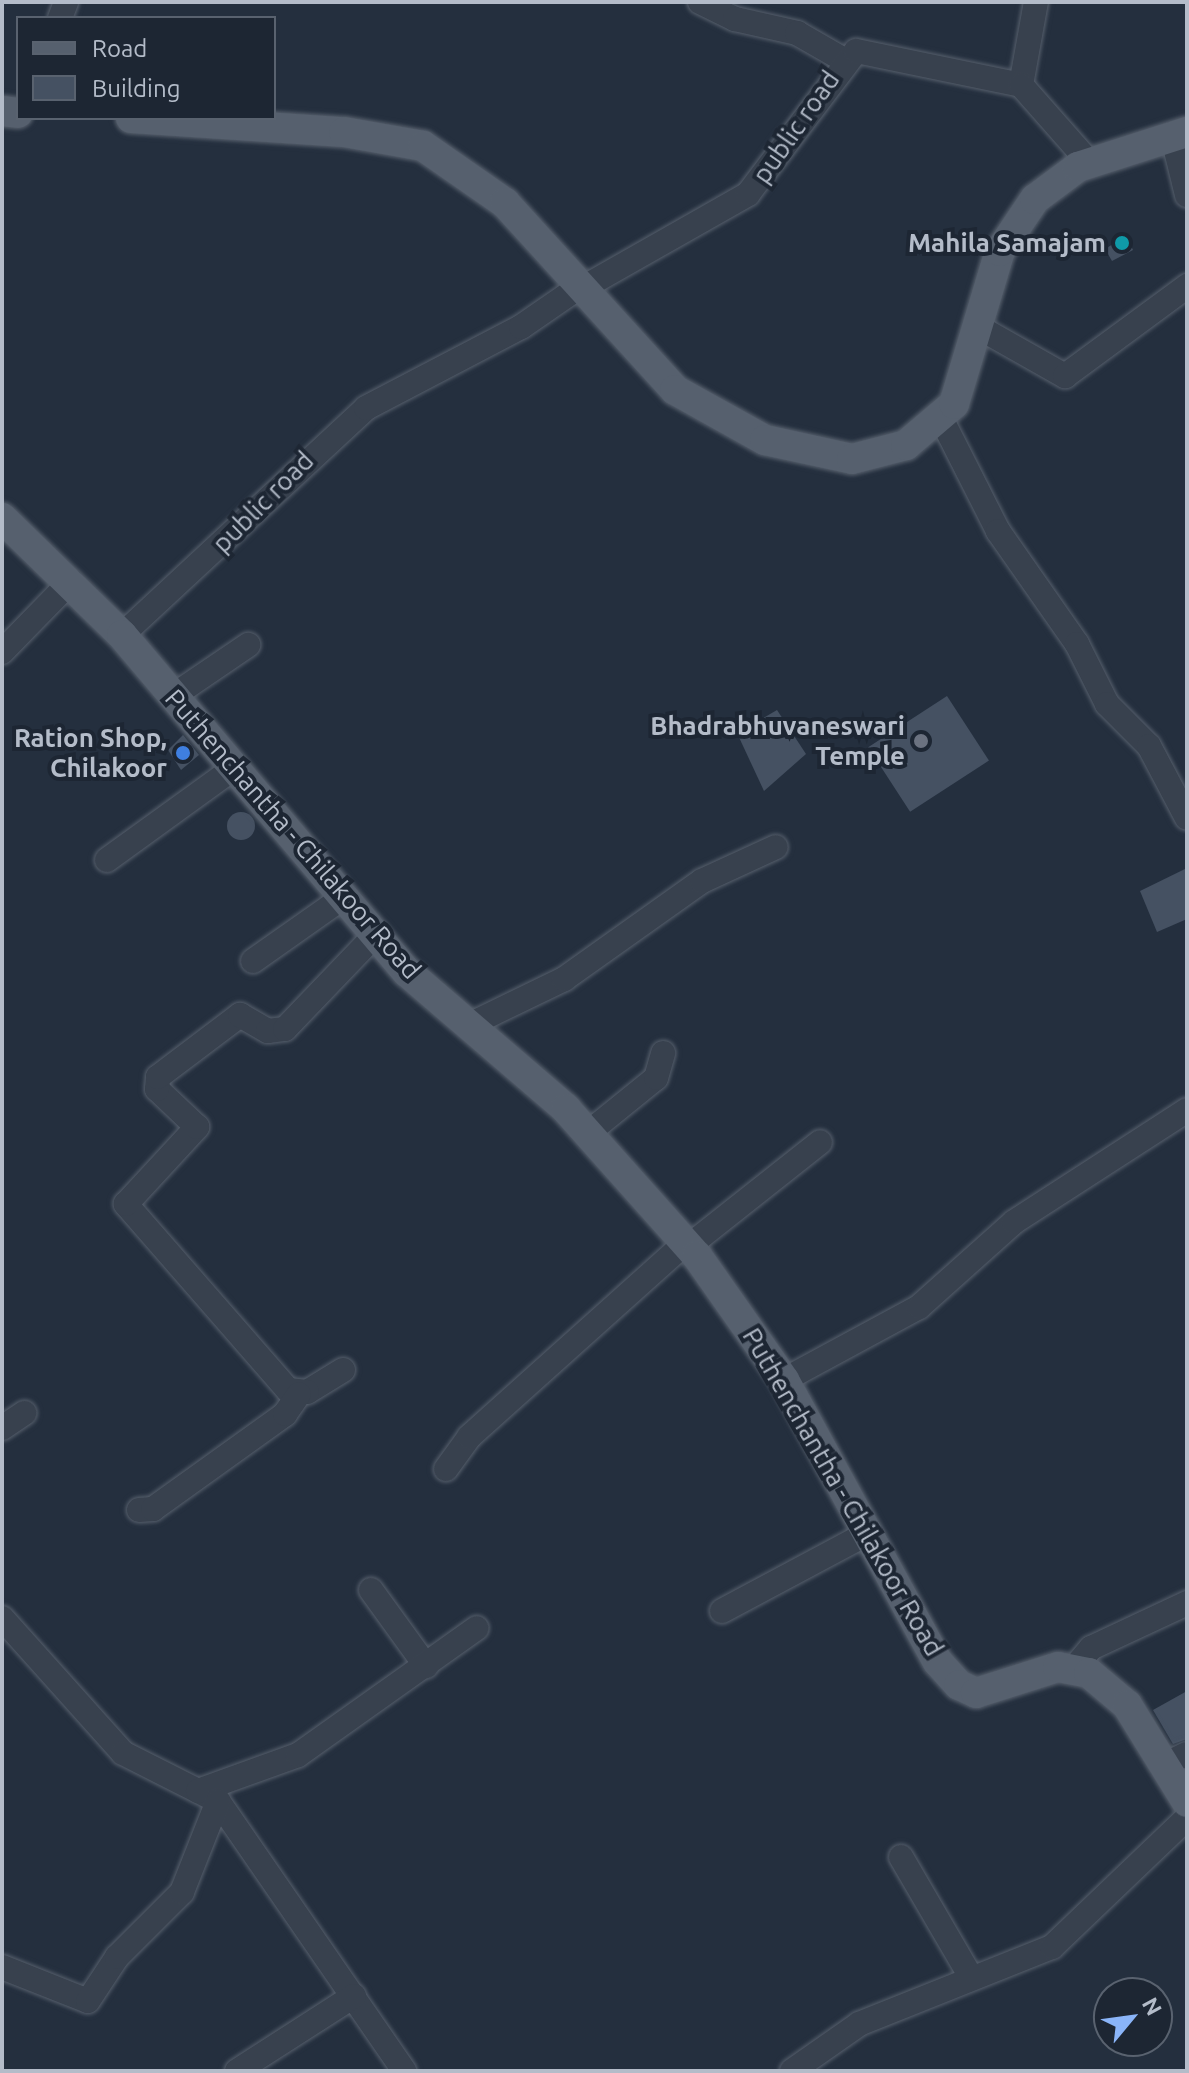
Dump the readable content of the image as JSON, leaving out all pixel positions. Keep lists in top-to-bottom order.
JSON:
{
  "streets": {
    "main road": ["Puthenchantha - Chilakoor Road"],
    "street": ["public road"]
  },
  "crossings": [
    ["public road", "Puthenchantha - Chilakoor Road"]
  ],
  "places": ["Mahila Samajam", "Bhadrabhuvaneswari Temple", "Ration Shop, Chilakoor"],
  "legend": ["Road", "Building"],
  "north": "top right"
}
